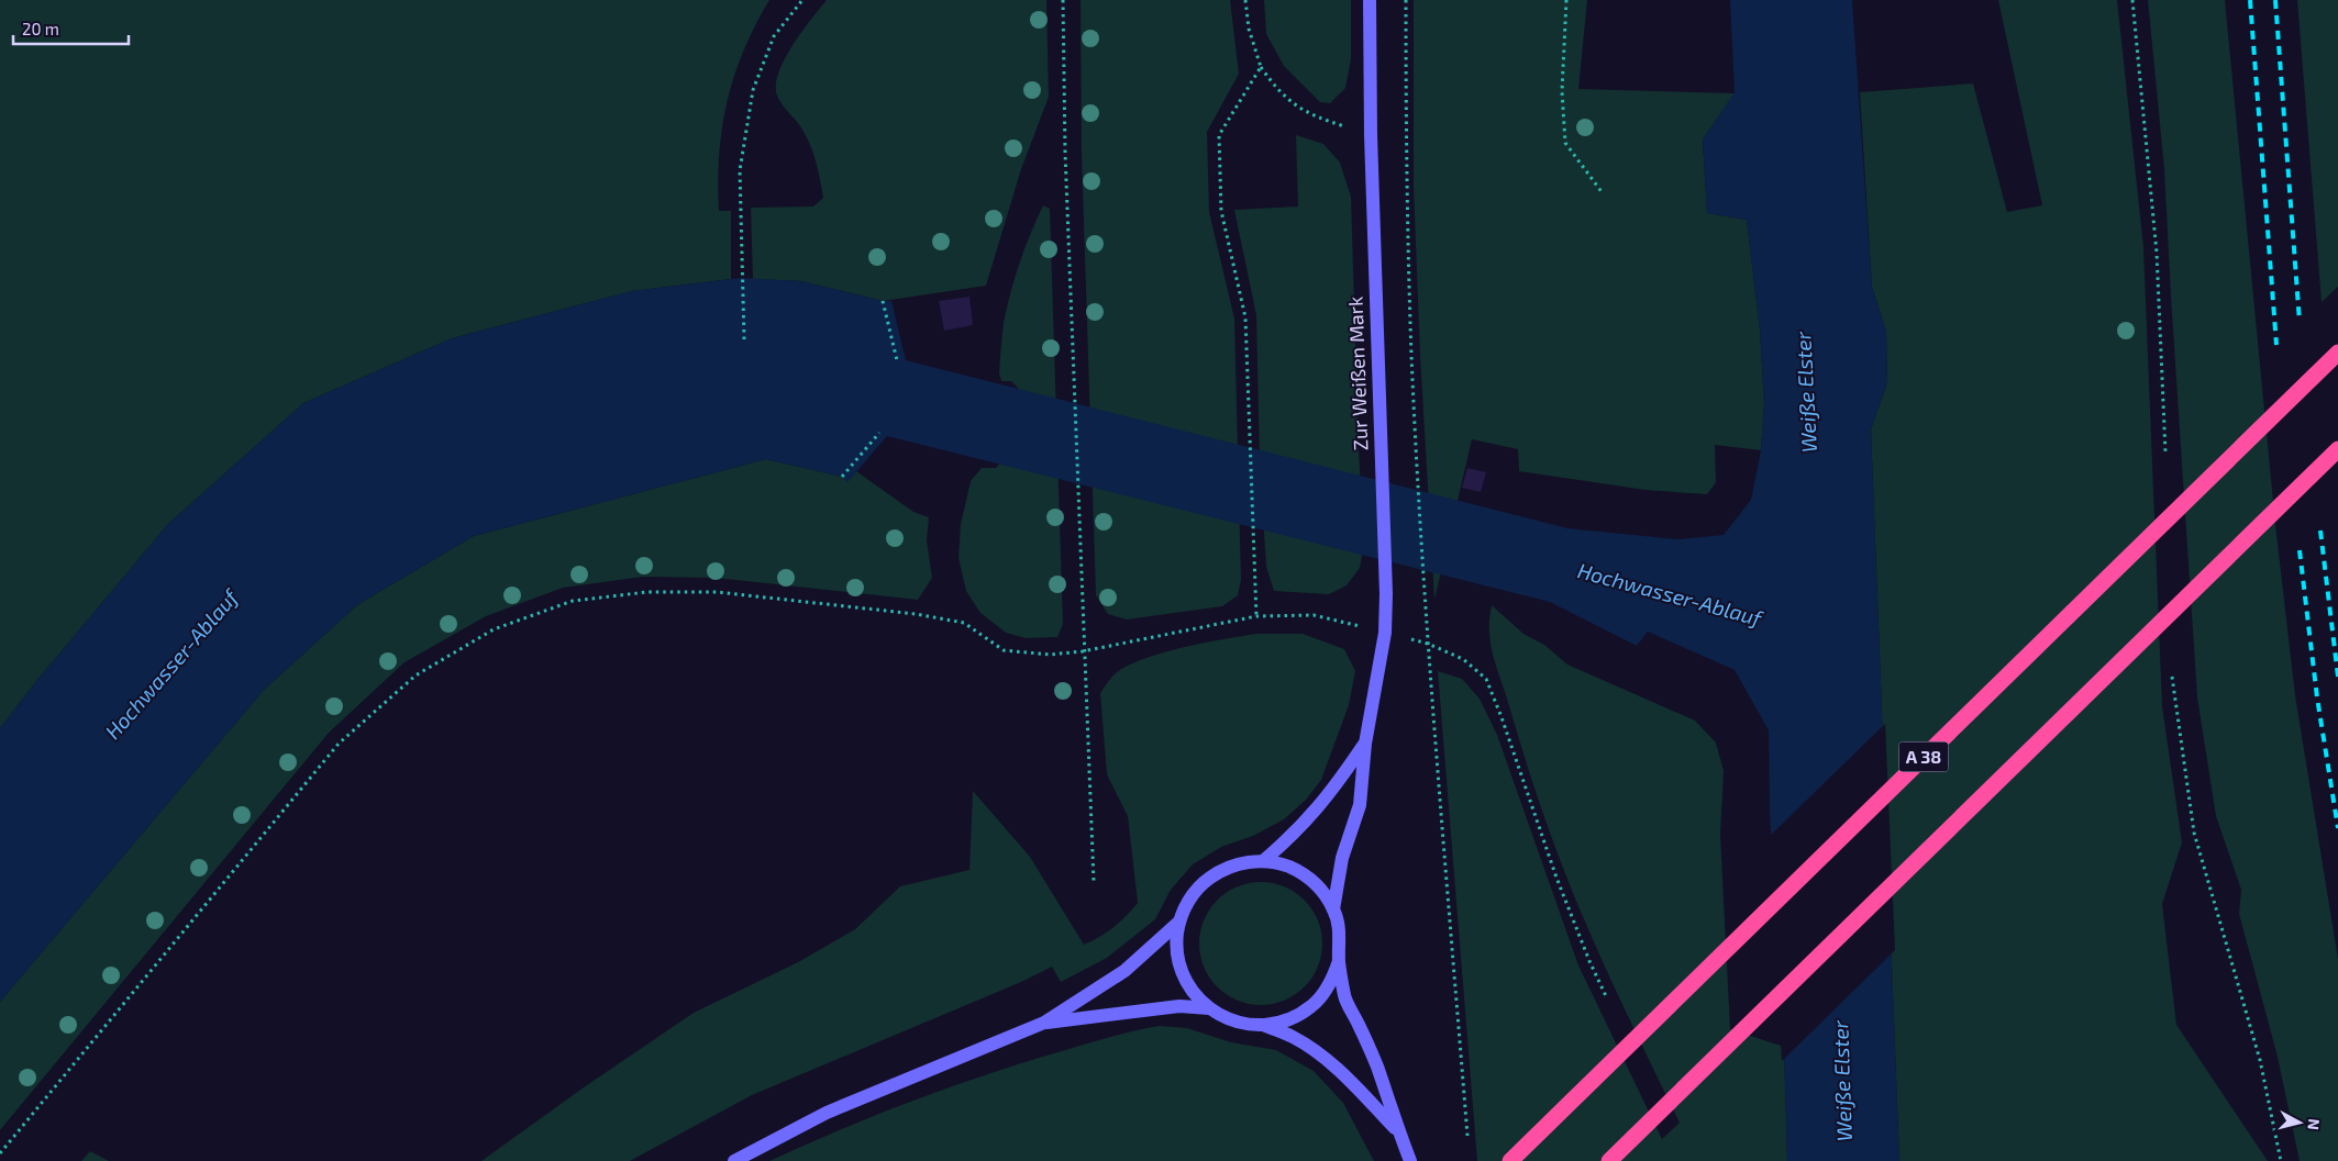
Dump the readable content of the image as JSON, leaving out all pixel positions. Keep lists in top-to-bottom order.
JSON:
{
  "streets": {
    "highway": ["A 38"],
    "main road": ["Zur Weißen Mark"]
  },
  "water": ["Weiße Elster", "Hochwasser-Ablauf"],
  "scale_bar": "20 m",
  "north": "right"
}
